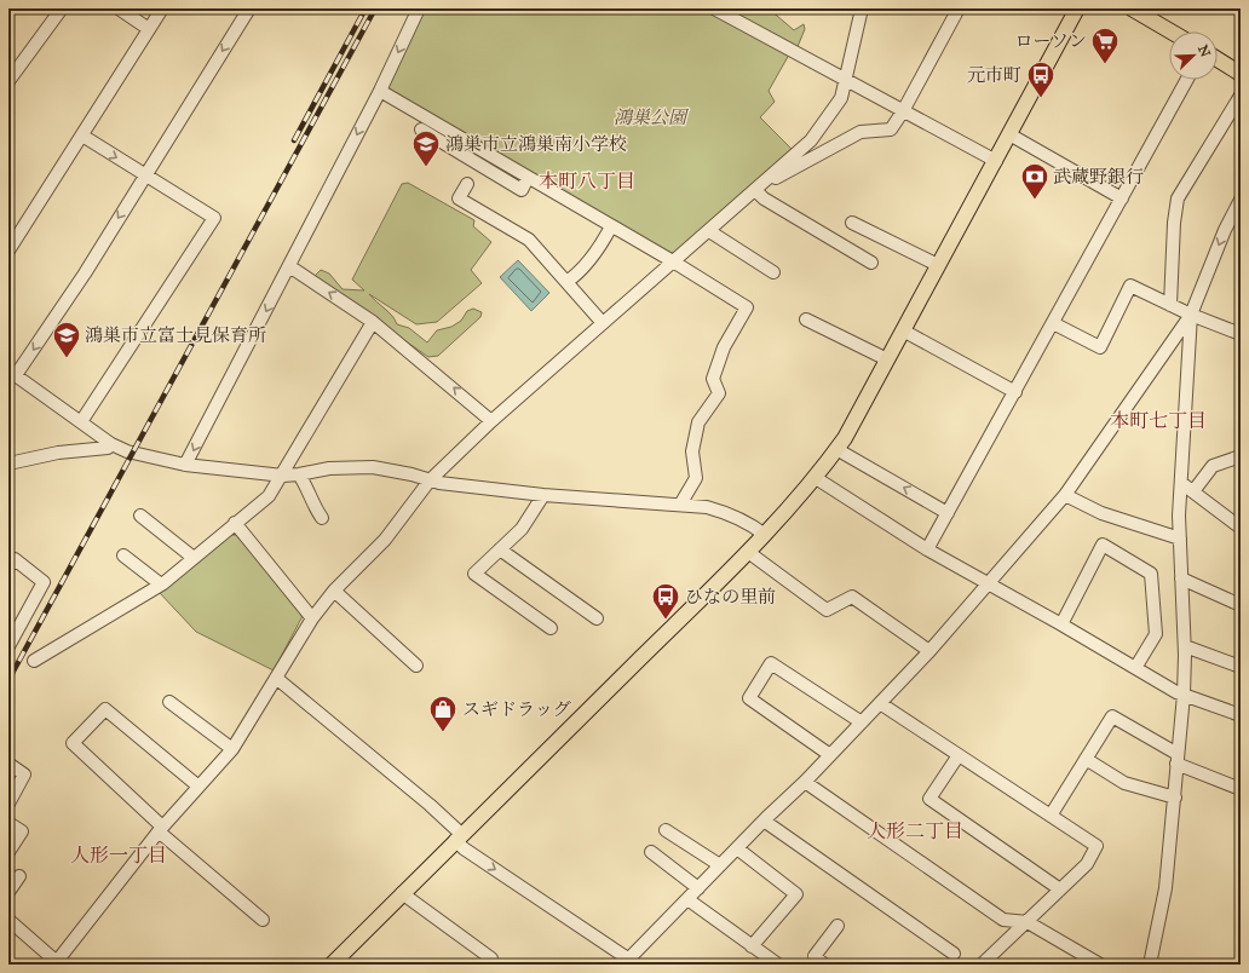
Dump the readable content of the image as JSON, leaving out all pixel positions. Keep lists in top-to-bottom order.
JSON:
{
  "districts": [
    "本町八丁目",
    "本町七丁目",
    "人形二丁目",
    "人形一丁目"
  ],
  "parks": ["鴻巣公園"],
  "places": {
    "supermarket": ["ローソン"],
    "bus stop": ["元市町", "ひなの里前"],
    "school or university": ["鴻巣市立鴻巣南小学校", "鴻巣市立富士見保育所"],
    "bank": ["武蔵野銀行"],
    "shop": ["スギドラッグ"]
  },
  "north": "top right"
}
